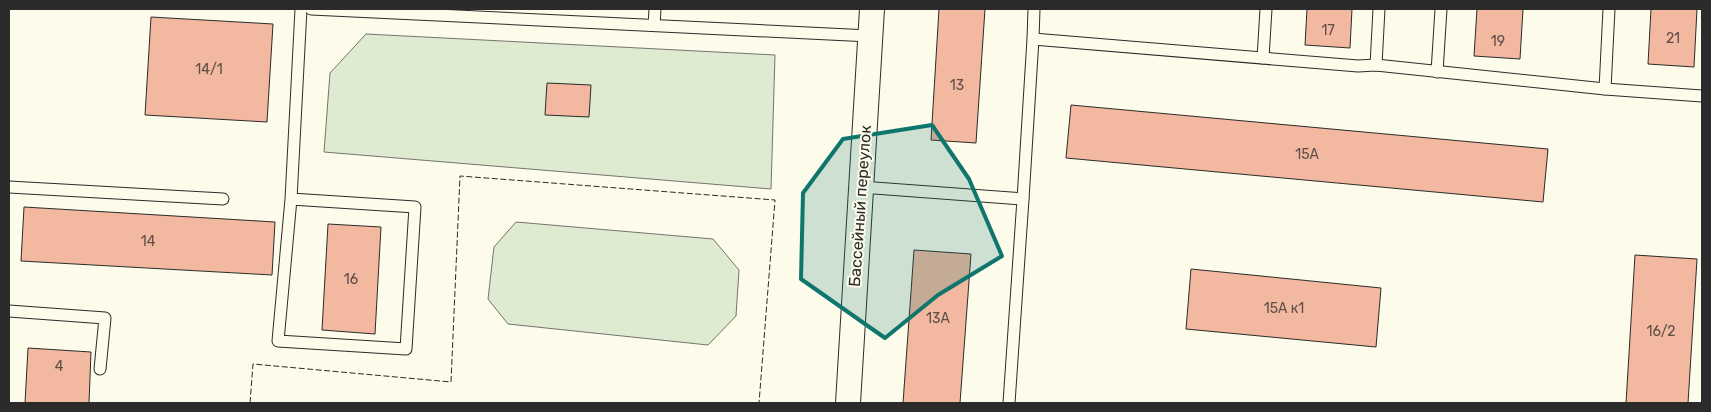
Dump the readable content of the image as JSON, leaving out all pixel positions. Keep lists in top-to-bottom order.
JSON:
{
  "streets": {
    "street": ["Бассейный переулок"]
  },
  "house_numbers": [
    "17",
    "21",
    "19",
    "14/1",
    "13",
    "15А",
    "14",
    "16",
    "15А к1",
    "13А",
    "16/2",
    "4"
  ]
}
